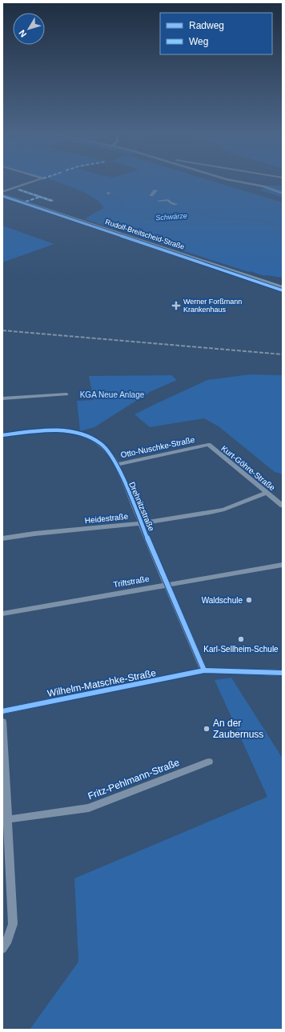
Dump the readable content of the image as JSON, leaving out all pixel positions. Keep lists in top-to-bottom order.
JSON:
{
  "streets": {
    "street": [
      "Rudolf-Breitscheid-Straße",
      "Otto-Nuschke-Straße",
      "Kurt-Göhre-Straße",
      "Drehnitzstraße",
      "Heidestraße",
      "Triftstraße",
      "Wilhelm-Matschke-Straße",
      "Fritz-Pehlmann-Straße"
    ]
  },
  "crossings": [
    ["Otto-Nuschke-Straße", "Kurt-Göhre-Straße"],
    ["Otto-Nuschke-Straße", "Drehnitzstraße"],
    ["Kurt-Göhre-Straße", "Heidestraße"],
    ["Drehnitzstraße", "Heidestraße"],
    ["Drehnitzstraße", "Triftstraße"],
    ["Drehnitzstraße", "Wilhelm-Matschke-Straße"]
  ],
  "water": ["Schwärze"],
  "parks": ["KGA Neue Anlage"],
  "places": {
    "health": ["Werner Forßmann Krankenhaus"],
    "other": ["Waldschule", "Karl-Sellheim-Schule", "An der Zaubernuss"]
  },
  "legend": ["Radweg", "Weg"],
  "north": "bottom left"
}
